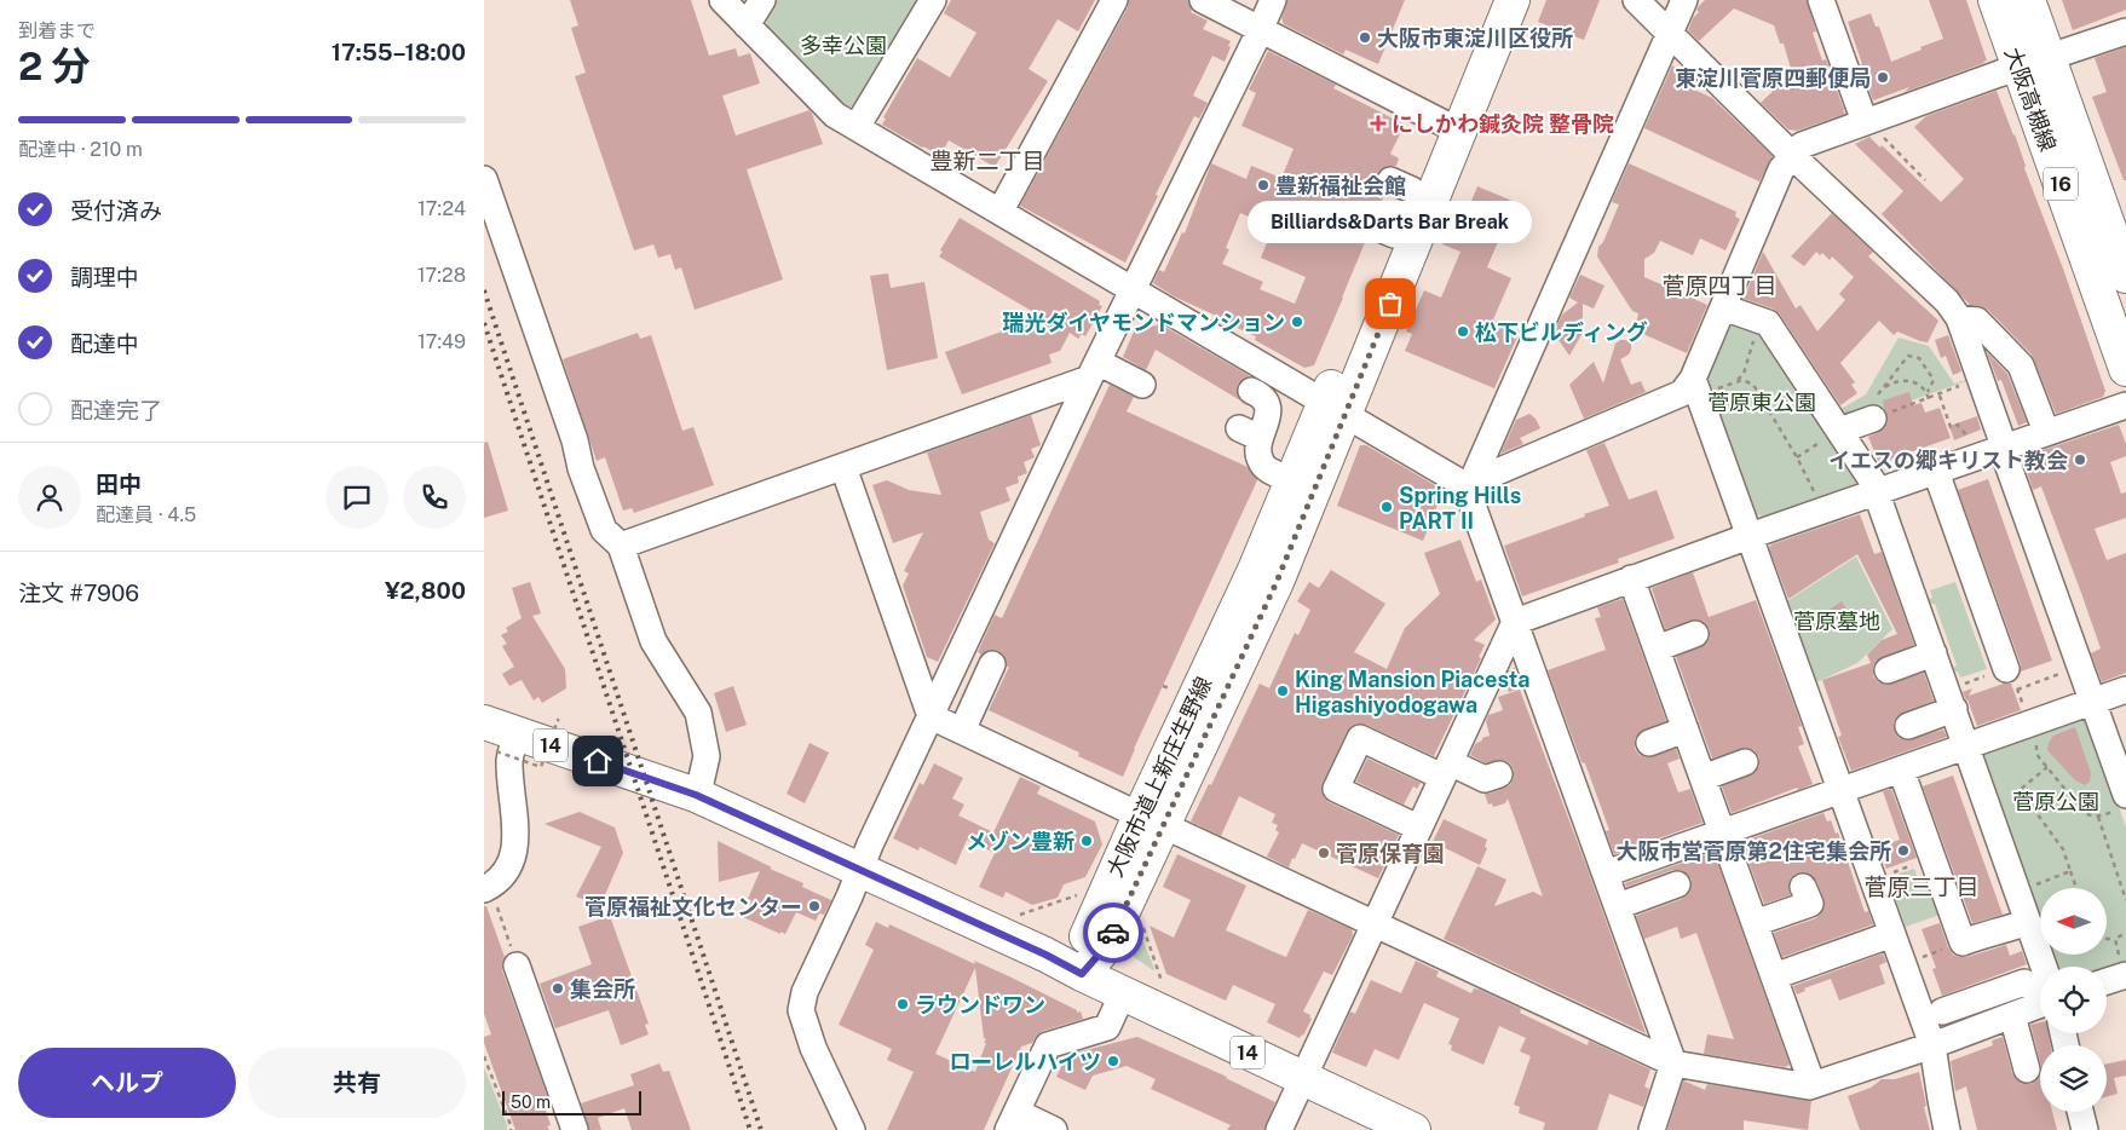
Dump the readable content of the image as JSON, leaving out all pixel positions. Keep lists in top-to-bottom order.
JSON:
{
  "streets": {
    "main road": [
      "大阪高槻線",
      "16",
      "14",
      "大阪市道上新庄生野線"
    ]
  },
  "crossings": [
    ["14", "大阪市道上新庄生野線"]
  ],
  "districts": ["豊新二丁目", "菅原四丁目", "菅原三丁目"],
  "parks": [
    "多幸公園",
    "菅原東公園",
    "菅原墓地",
    "菅原公園"
  ],
  "places": {
    "other": [
      "大阪市東淀川区役所",
      "東淀川菅原四郵便局",
      "豊新福祉会館",
      "Billiards&Darts Bar Break",
      "瑞光ダイヤモンドマンション",
      "松下ビルディング",
      "イエスの郷キリスト教会",
      "Spring Hills PART II",
      "King Mansion Piacesta Higashiyodogawa",
      "メゾン豊新",
      "大阪市営菅原第2住宅集会所",
      "菅原保育園",
      "菅原福祉文化センター",
      "集会所",
      "ラウンドワン",
      "ローレルハイツ"
    ],
    "health": ["にしかわ鍼灸院 整骨院"]
  },
  "scale_bar": "50 m",
  "north": "left",
  "page": {
    "heading": ["2 分", "到着まで", "17:55–18:00"],
    "panel": [
      "田中",
      "配達員 · 4.5",
      "注文 #7906",
      "¥2,800"
    ],
    "bar": "配達中 · 210 m",
    "list": [
      ["受付済み", "17:24"],
      ["調理中", "17:28"],
      ["配達中", "17:49"],
      "配達完了"
    ],
    "bubble": "Billiards&Darts Bar Break",
    "buttons": ["ヘルプ", "共有"],
    "scale": "50 m"
  }
}
